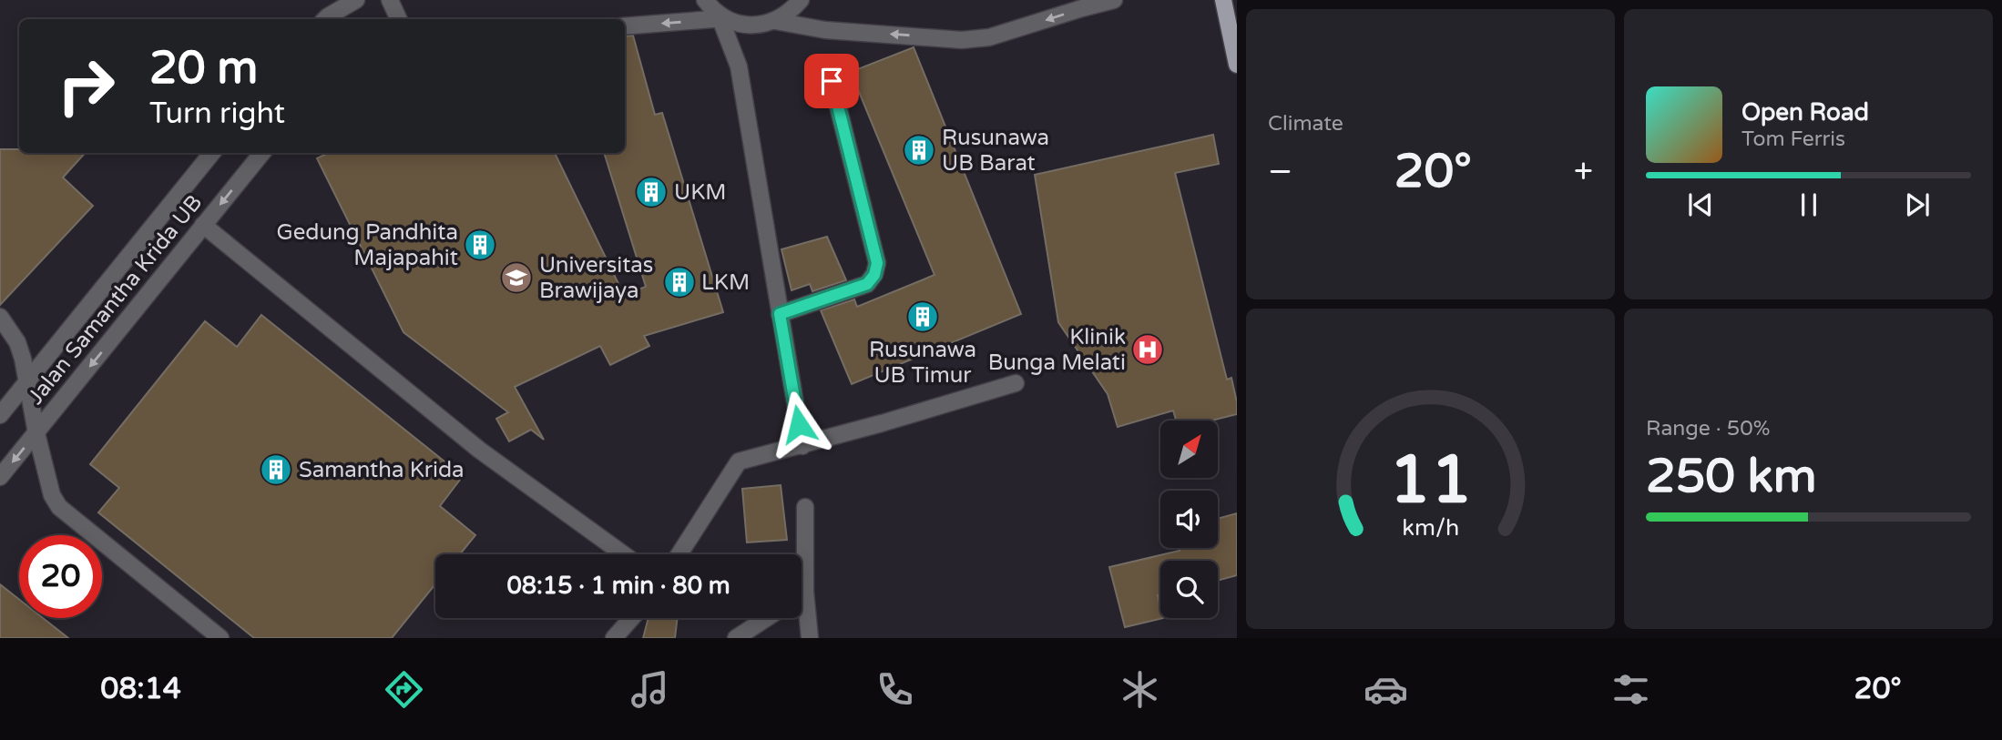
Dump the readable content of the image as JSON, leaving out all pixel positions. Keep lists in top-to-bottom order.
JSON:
{
  "streets": {
    "street": ["Jalan Samantha Krida UB"]
  },
  "places": {
    "building": [
      "Rusunawa UB Barat",
      "UKM",
      "Gedung Pandhita Majapahit",
      "LKM",
      "Rusunawa UB Timur",
      "Samantha Krida"
    ],
    "school or university": ["Universitas Brawijaya"],
    "hospital": ["Klinik Bunga Melati"]
  },
  "north": "top right",
  "page": {
    "tile": [
      "Climate",
      ["Range · 50%", "250 km"]
    ],
    "turn": ["20 m", "Turn right"],
    "song": ["Open Road", "Tom Ferris"],
    "heat": ["−", "20°", "+"],
    "limit": "20",
    "trip": "08:15 · 1 min · 80 m",
    "tabs": ["08:14", "20°"],
    "gauge": ["11", "km/h"]
  }
}
